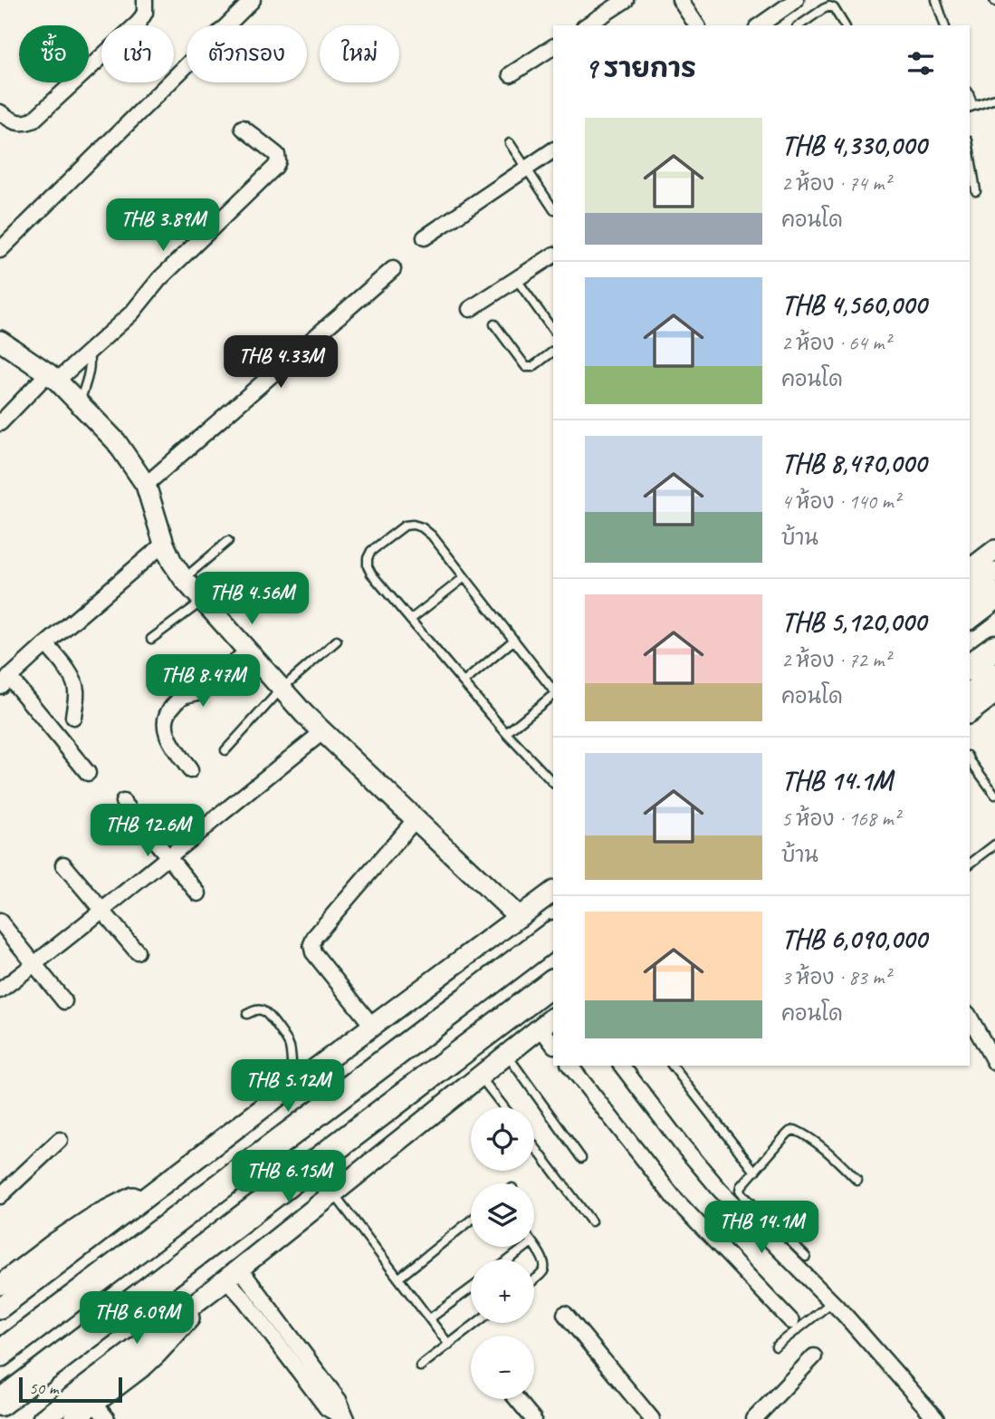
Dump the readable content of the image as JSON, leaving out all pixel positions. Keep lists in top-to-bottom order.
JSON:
{
  "scale_bar": "50 m",
  "page": {
    "chip": [
      "ซื้อ",
      "เช่า",
      "ตัวกรอง",
      "ใหม่"
    ],
    "heading": "9 รายการ",
    "list": [
      {
        "name": "THB 4,330,000",
        "note": "2 ห้อง · 74 m² · คอนโด"
      },
      {
        "name": "THB 4,560,000",
        "note": "2 ห้อง · 64 m² · คอนโด"
      },
      {
        "name": "THB 8,470,000",
        "note": "4 ห้อง · 140 m² · บ้าน"
      },
      {
        "name": "THB 5,120,000",
        "note": "2 ห้อง · 72 m² · คอนโด"
      },
      {
        "name": "THB 14.1M",
        "note": "5 ห้อง · 168 m² · บ้าน"
      },
      {
        "name": "THB 6,090,000",
        "note": "3 ห้อง · 83 m² · คอนโด"
      }
    ],
    "price": [
      "THB 3.89M",
      "THB 4.33M",
      "THB 4.56M",
      "THB 8.47M",
      "THB 12.6M",
      "THB 5.12M",
      "THB 6.15M",
      "THB 14.1M",
      "THB 6.09M"
    ],
    "map_buttons": ["+", "−"],
    "scale": "50 m"
  }
}
